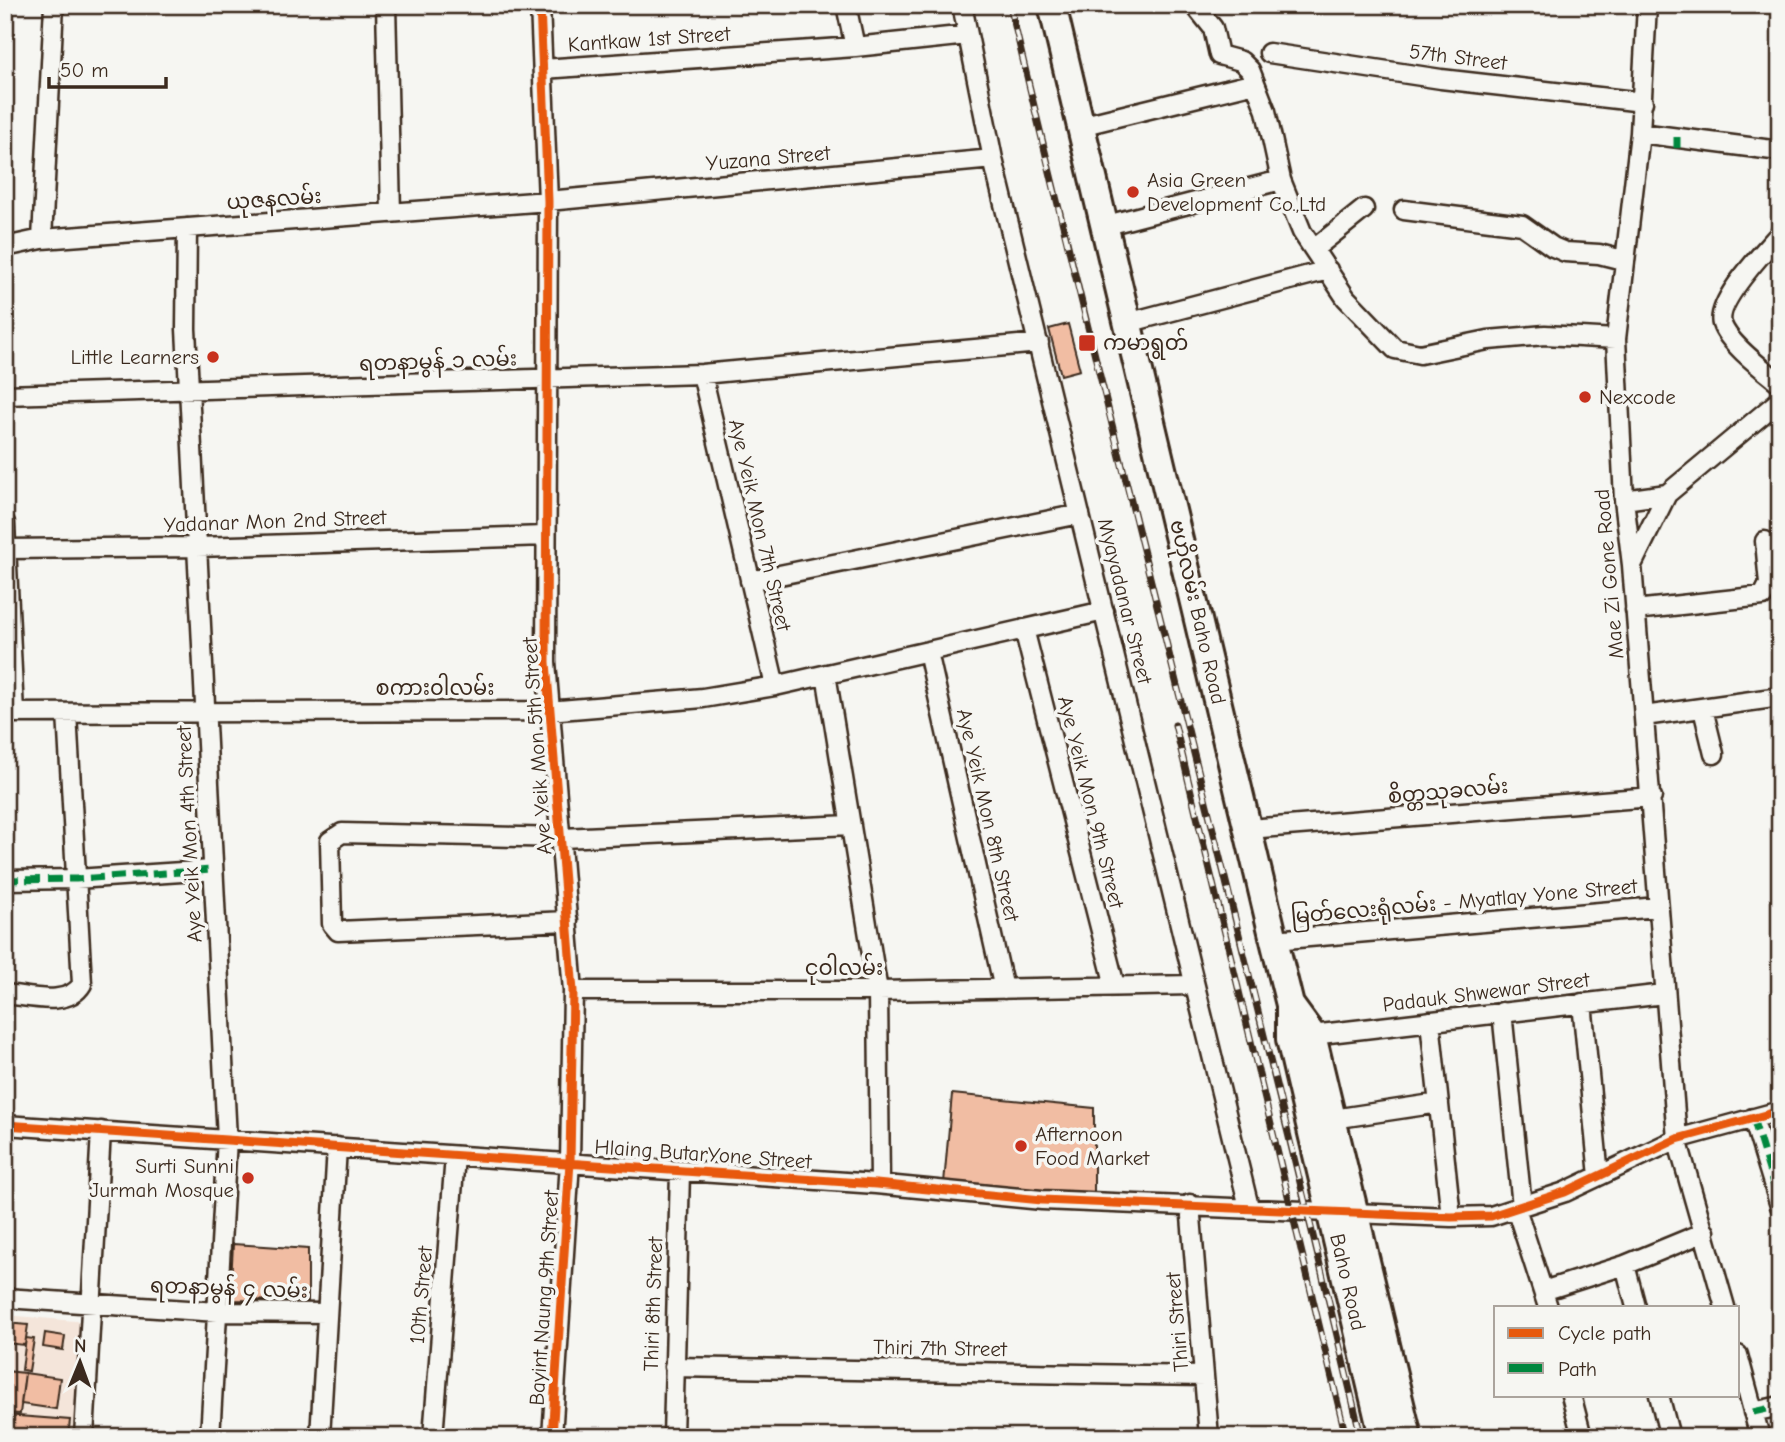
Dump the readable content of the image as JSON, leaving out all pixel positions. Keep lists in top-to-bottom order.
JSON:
{
  "streets": {
    "main road": ["ဗဟိုလမ်း Baho Road", "Baho Road"],
    "street": [
      "Kantkaw 1st Street",
      "57th Street",
      "Yuzana Street",
      "ယုဇနလမ်း",
      "ရတနာမွန် ၁ လမ်း",
      "Yadanar Mon 2nd Street",
      "Aye Yeik Mon 7th Street",
      "Mae Zi Gone Road",
      "Myayadanar Street",
      "စကား၀ါလမ်း",
      "Aye Yeik Mon 5th Street",
      "စိတ္တသုခလမ်း",
      "Aye Yeik Mon 9th Street",
      "Aye Yeik Mon 8th Street",
      "Aye Yeik Mon 4th Street",
      "မြတ်လေးရုံလမ်း - Myatlay Yone Street",
      "ငုဝါလမ်း",
      "Padauk Shwewar Street",
      "Hlaing ButarYone Street",
      "ရတနာမွန် ၄ လမ်း",
      "10th Street",
      "Bayint Naung 9th Street",
      "Thiri 8th Street",
      "Thiri Street",
      "Thiri 7th Street"
    ]
  },
  "crossings": [
    ["Kantkaw 1st Street", "Myayadanar Street"],
    ["Kantkaw 1st Street", "Aye Yeik Mon 5th Street"],
    ["57th Street", "Mae Zi Gone Road"],
    ["Yuzana Street", "ယုဇနလမ်း"],
    ["Yuzana Street", "Myayadanar Street"],
    ["Yuzana Street", "Aye Yeik Mon 5th Street"],
    ["ယုဇနလမ်း", "Aye Yeik Mon 5th Street"],
    ["ယုဇနလမ်း", "Aye Yeik Mon 4th Street"],
    ["ရတနာမွန် ၁ လမ်း", "Aye Yeik Mon 7th Street"],
    ["ရတနာမွန် ၁ လမ်း", "Myayadanar Street"],
    ["ရတနာမွန် ၁ လမ်း", "Aye Yeik Mon 5th Street"],
    ["ရတနာမွန် ၁ လမ်း", "Aye Yeik Mon 4th Street"],
    ["Yadanar Mon 2nd Street", "Aye Yeik Mon 5th Street"],
    ["Yadanar Mon 2nd Street", "Aye Yeik Mon 4th Street"],
    ["Aye Yeik Mon 7th Street", "စကား၀ါလမ်း"],
    ["Mae Zi Gone Road", "စိတ္တသုခလမ်း"],
    ["Mae Zi Gone Road", "မြတ်လေးရုံလမ်း - Myatlay Yone Street"],
    ["Mae Zi Gone Road", "Padauk Shwewar Street"],
    ["Mae Zi Gone Road", "Hlaing ButarYone Street"],
    ["Myayadanar Street", "စကား၀ါလမ်း"],
    ["Myayadanar Street", "ငုဝါလမ်း"],
    ["Myayadanar Street", "Hlaing ButarYone Street"],
    ["ဗဟိုလမ်း Baho Road", "စိတ္တသုခလမ်း"],
    ["ဗဟိုလမ်း Baho Road", "မြတ်လေးရုံလမ်း - Myatlay Yone Street"],
    ["ဗဟိုလမ်း Baho Road", "Padauk Shwewar Street"],
    ["ဗဟိုလမ်း Baho Road", "Hlaing ButarYone Street"],
    ["ဗဟိုလမ်း Baho Road", "Baho Road"],
    ["စကား၀ါလမ်း", "Aye Yeik Mon 5th Street"],
    ["စကား၀ါလမ်း", "Aye Yeik Mon 9th Street"],
    ["စကား၀ါလမ်း", "Aye Yeik Mon 8th Street"],
    ["စကား၀ါလမ်း", "Aye Yeik Mon 4th Street"],
    ["Aye Yeik Mon 5th Street", "ငုဝါလမ်း"],
    ["Aye Yeik Mon 5th Street", "Hlaing ButarYone Street"],
    ["Aye Yeik Mon 5th Street", "Bayint Naung 9th Street"],
    ["Aye Yeik Mon 9th Street", "ငုဝါလမ်း"],
    ["Aye Yeik Mon 8th Street", "ငုဝါလမ်း"],
    ["Aye Yeik Mon 4th Street", "Hlaing ButarYone Street"],
    ["Aye Yeik Mon 4th Street", "ရတနာမွန် ၄ လမ်း"],
    ["Hlaing ButarYone Street", "Baho Road"],
    ["Hlaing ButarYone Street", "ရတနာမွန် ၄ လမ်း"],
    ["Hlaing ButarYone Street", "10th Street"],
    ["Hlaing ButarYone Street", "Bayint Naung 9th Street"],
    ["Hlaing ButarYone Street", "Thiri 8th Street"],
    ["Hlaing ButarYone Street", "Thiri Street"],
    ["Thiri 8th Street", "Thiri 7th Street"],
    ["Thiri Street", "Thiri 7th Street"]
  ],
  "places": {
    "other": [
      "Asia Green Development Co.,Ltd",
      "Little Learners",
      "Nexcode",
      "Afternoon Food Market",
      "Surti Sunni Jurmah Mosque"
    ],
    "transit": ["ကမာရွတ်"]
  },
  "legend": ["Cycle path", "Path"],
  "scale_bar": "50 m",
  "north": "top"
}
